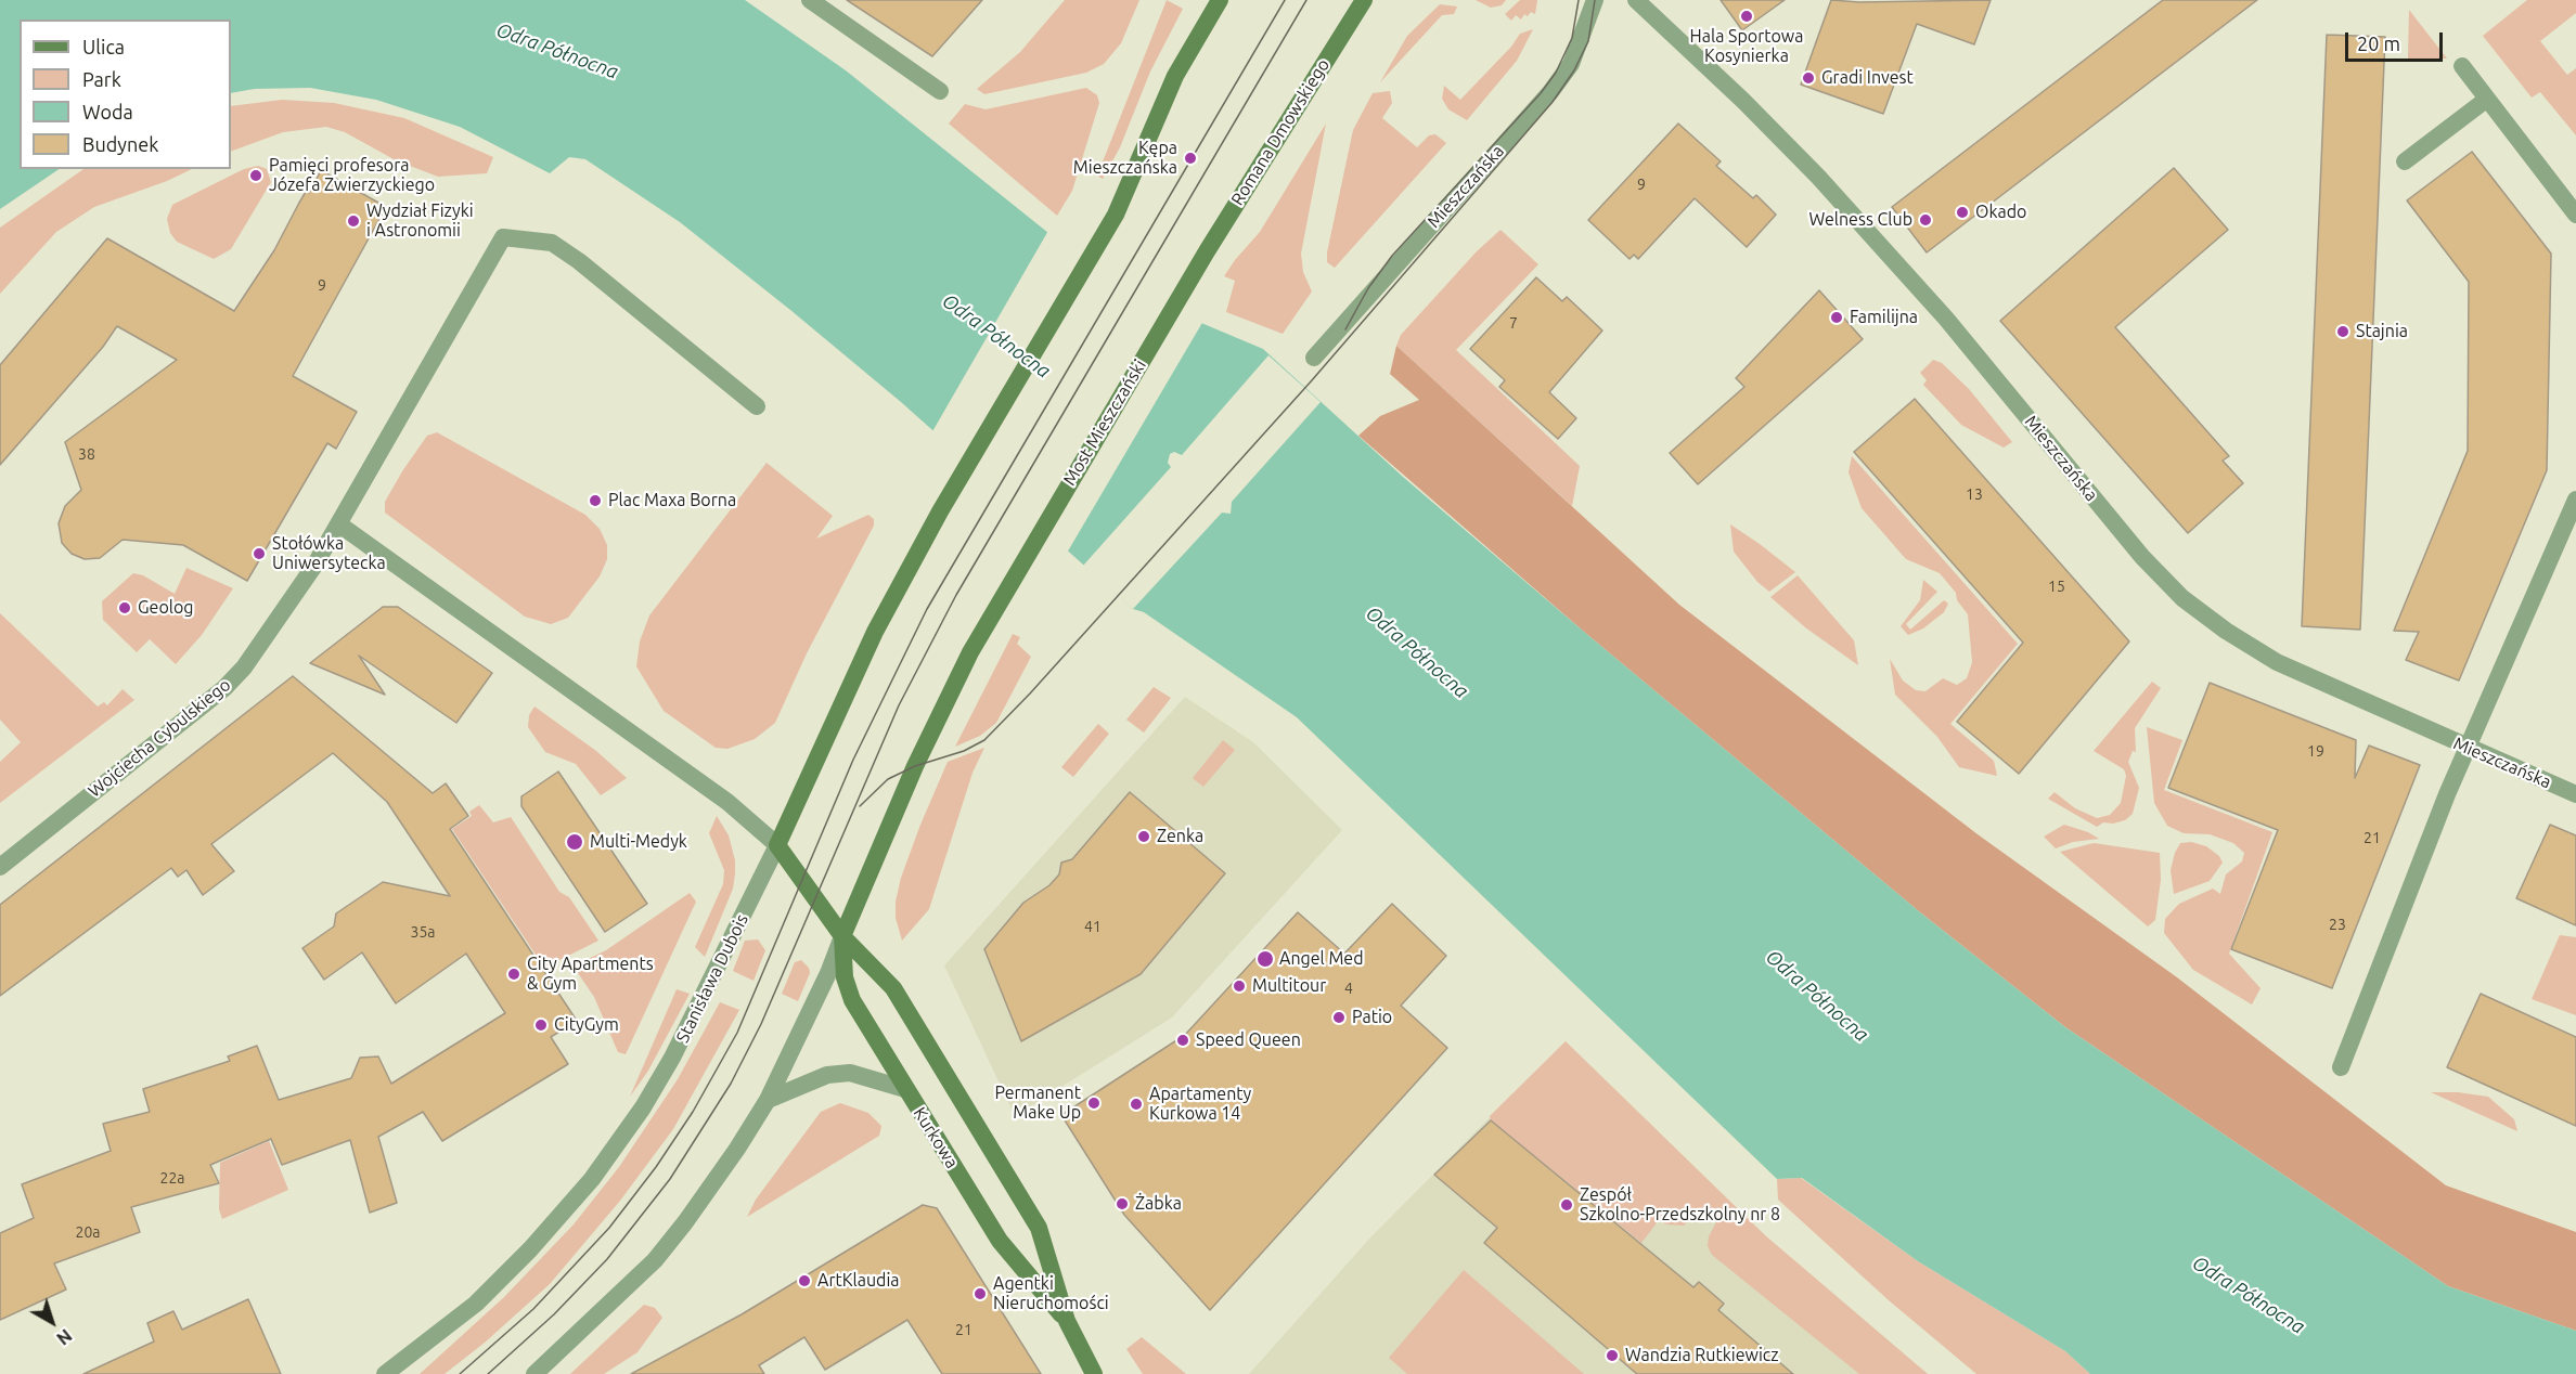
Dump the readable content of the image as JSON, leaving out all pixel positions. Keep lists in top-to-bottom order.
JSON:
{
  "streets": {
    "main road": [
      "Romana Dmowskiego",
      "Most Mieszczański",
      "Stanisława Dubois",
      "Kurkowa"
    ],
    "street": ["Mieszczańska", "Wojciecha Cybulskiego"]
  },
  "crossings": [
    ["Romana Dmowskiego", "Most Mieszczański"],
    ["Most Mieszczański", "Kurkowa"],
    ["Stanisława Dubois", "Kurkowa"]
  ],
  "water": ["Odra Północna"],
  "places": [
    "Hala Sportowa Kosynierka",
    "Gradi Invest",
    "Kępa Mieszczańska",
    "Pamięci profesora Józefa Zwierzyckiego",
    "Okado",
    "Welness Club",
    "Wydział Fizyki i Astronomii",
    "Familijna",
    "Stajnia",
    "Plac Maxa Borna",
    "Stołówka Uniwersytecka",
    "Geolog",
    "Zenka",
    "Multi-Medyk",
    "Angel Med",
    "City Apartments & Gym",
    "Multitour",
    "Patio",
    "CityGym",
    "Speed Queen",
    "Permanent Make Up",
    "Apartamenty Kurkowa 14",
    "Żabka",
    "Zespół Szkolno-Przedszkolny nr 8",
    "ArtKlaudia",
    "Agentki Nieruchomości",
    "Wandzia Rutkiewicz"
  ],
  "house_numbers": [
    "9",
    "9",
    "7",
    "38",
    "13",
    "15",
    "19",
    "21",
    "23",
    "41",
    "35a",
    "4",
    "22a",
    "20a",
    "21"
  ],
  "legend": [
    "Ulica",
    "Park",
    "Woda",
    "Budynek"
  ],
  "scale_bar": "20 m",
  "north": "bottom right"
}
